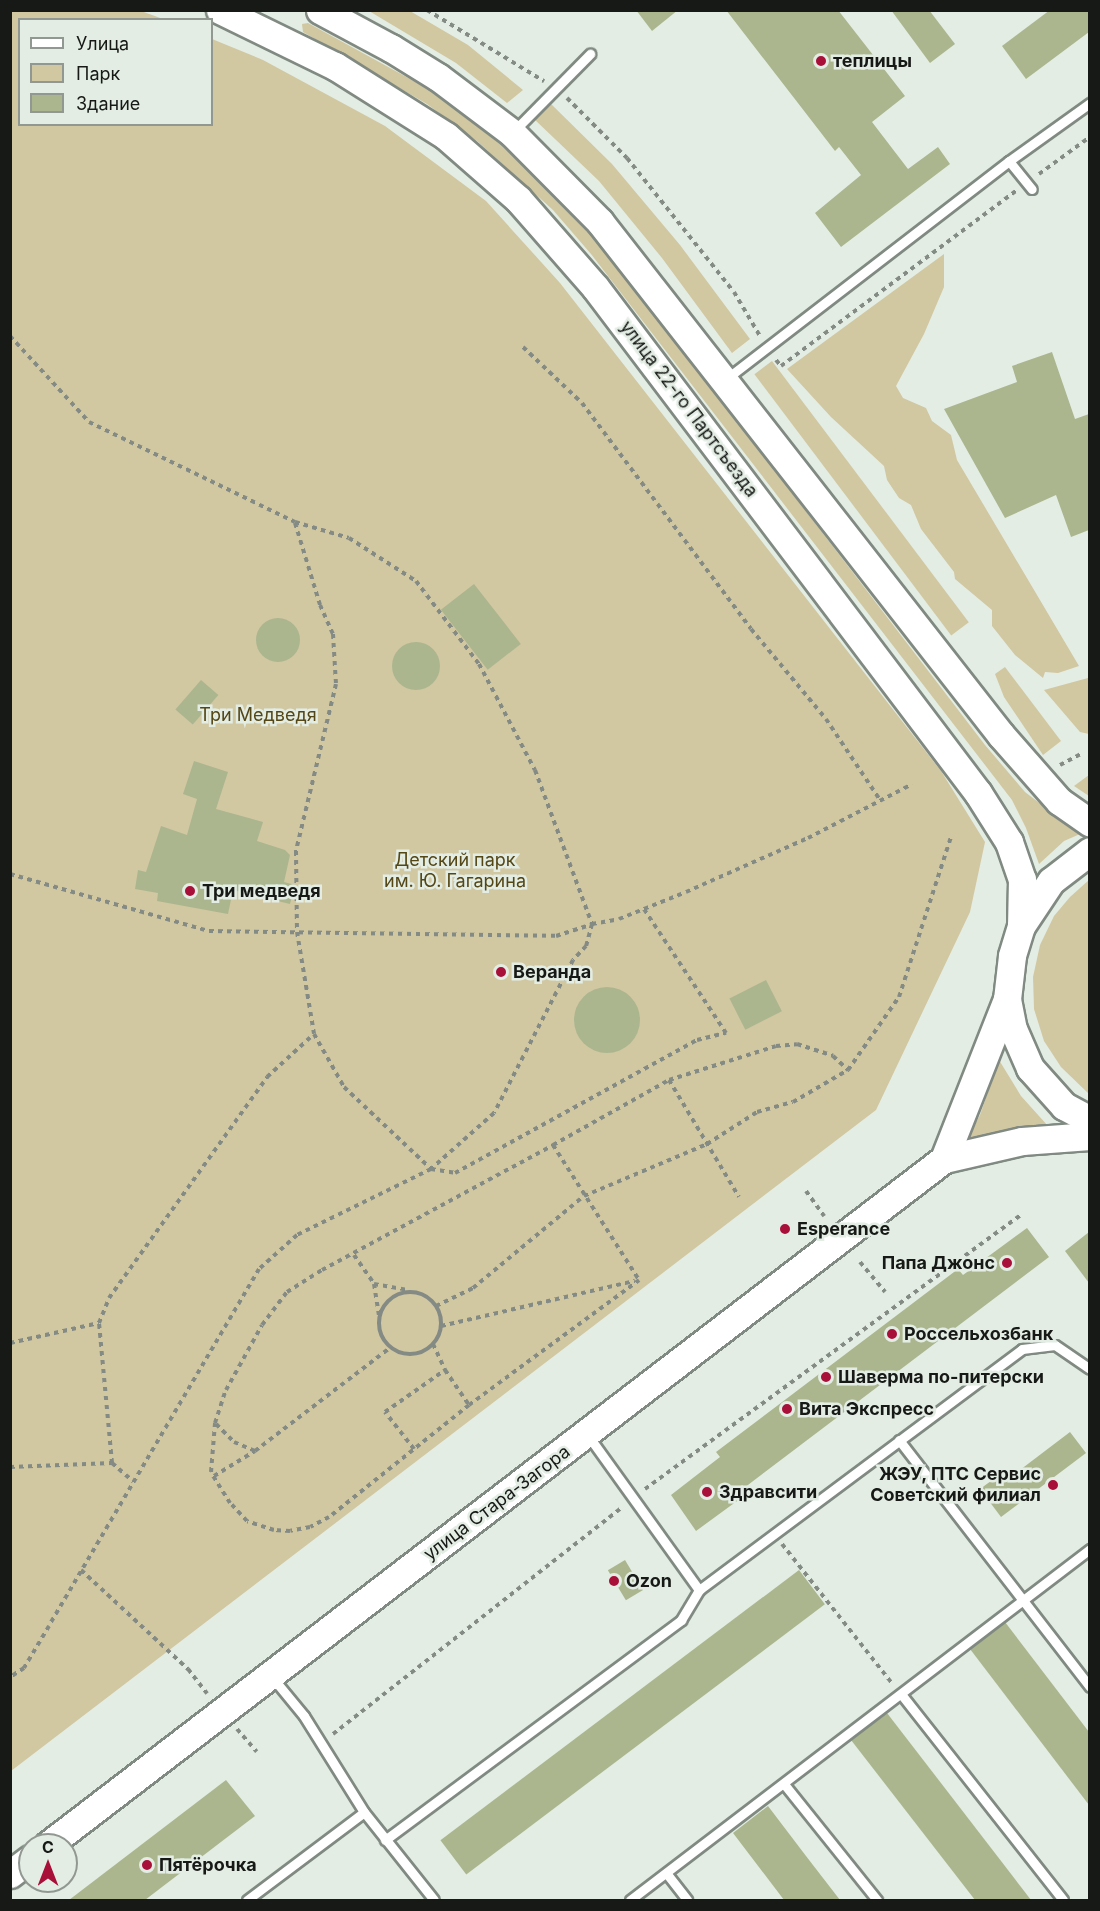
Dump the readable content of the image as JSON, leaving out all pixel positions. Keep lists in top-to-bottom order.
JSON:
{
  "streets": {
    "street": ["улица 22-го Партсъезда", "улица Стара-Загора"]
  },
  "parks": ["Три Медведя", "Детский парк им. Ю. Гагарина"],
  "places": [
    "теплицы",
    "Три медведя",
    "Веранда",
    "Esperance",
    "Папа Джонс",
    "Россельхозбанк",
    "Шаверма по-питерски",
    "Вита Экспресс",
    "ЖЭУ, ПТС Сервис Советский филиал",
    "Здравсити",
    "Ozon",
    "Пятёрочка"
  ],
  "legend": ["Улица", "Парк", "Здание"],
  "north": "top"
}
